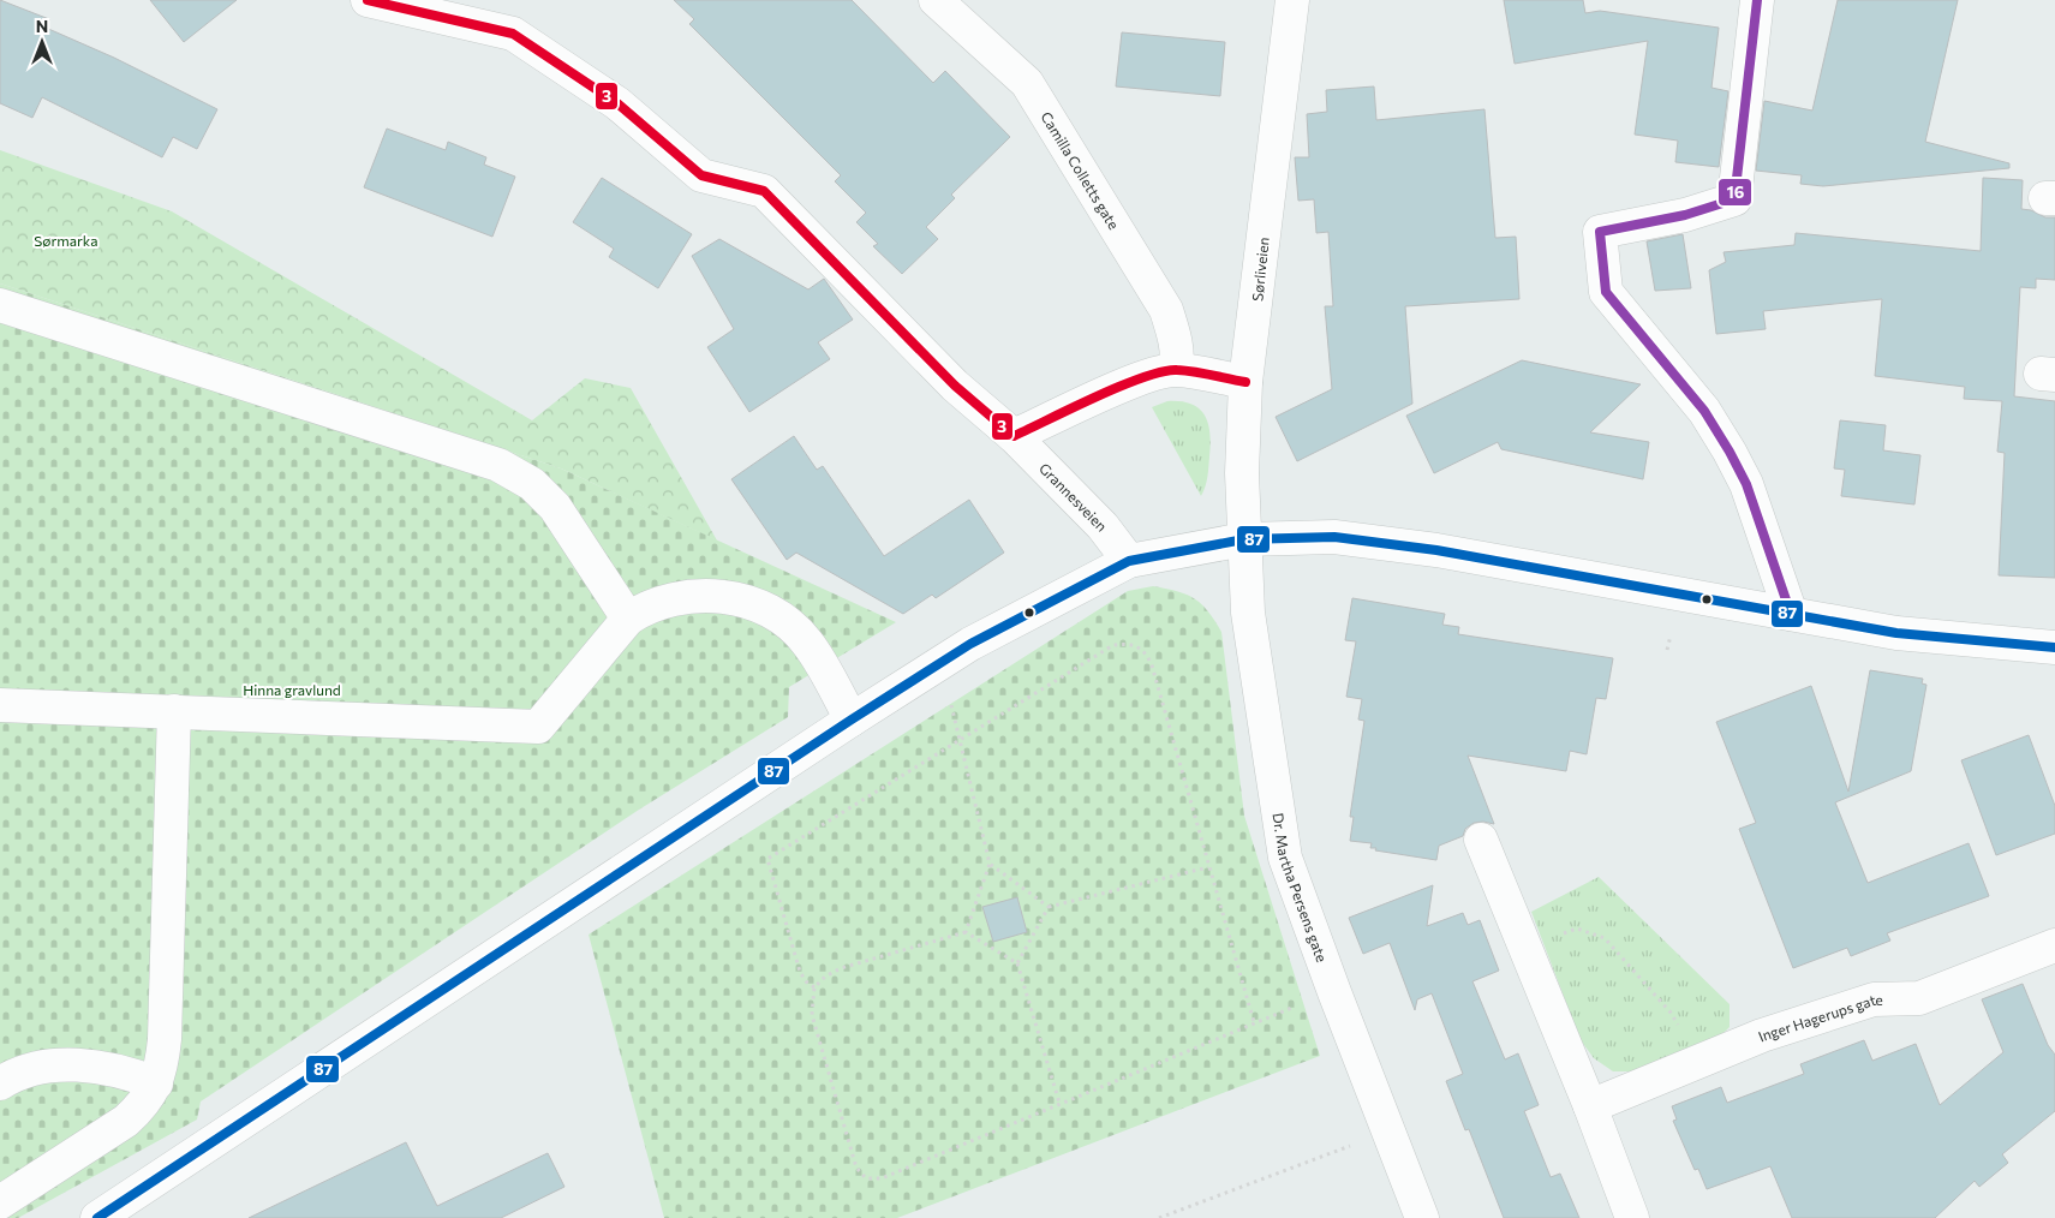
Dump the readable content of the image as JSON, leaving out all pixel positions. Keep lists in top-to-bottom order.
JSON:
{
  "streets": {
    "street": [
      "Camilla Colletts gate",
      "Sørliveien",
      "Grannesveien",
      "Dr. Martha Persens gate",
      "Inger Hagerups gate"
    ]
  },
  "crossings": [
    ["Sørliveien", "Dr. Martha Persens gate"]
  ],
  "parks": ["Sørmarka", "Hinna gravlund"],
  "lines": ["transit line 3", "transit line 16", "transit line 87"],
  "north": "top"
}
